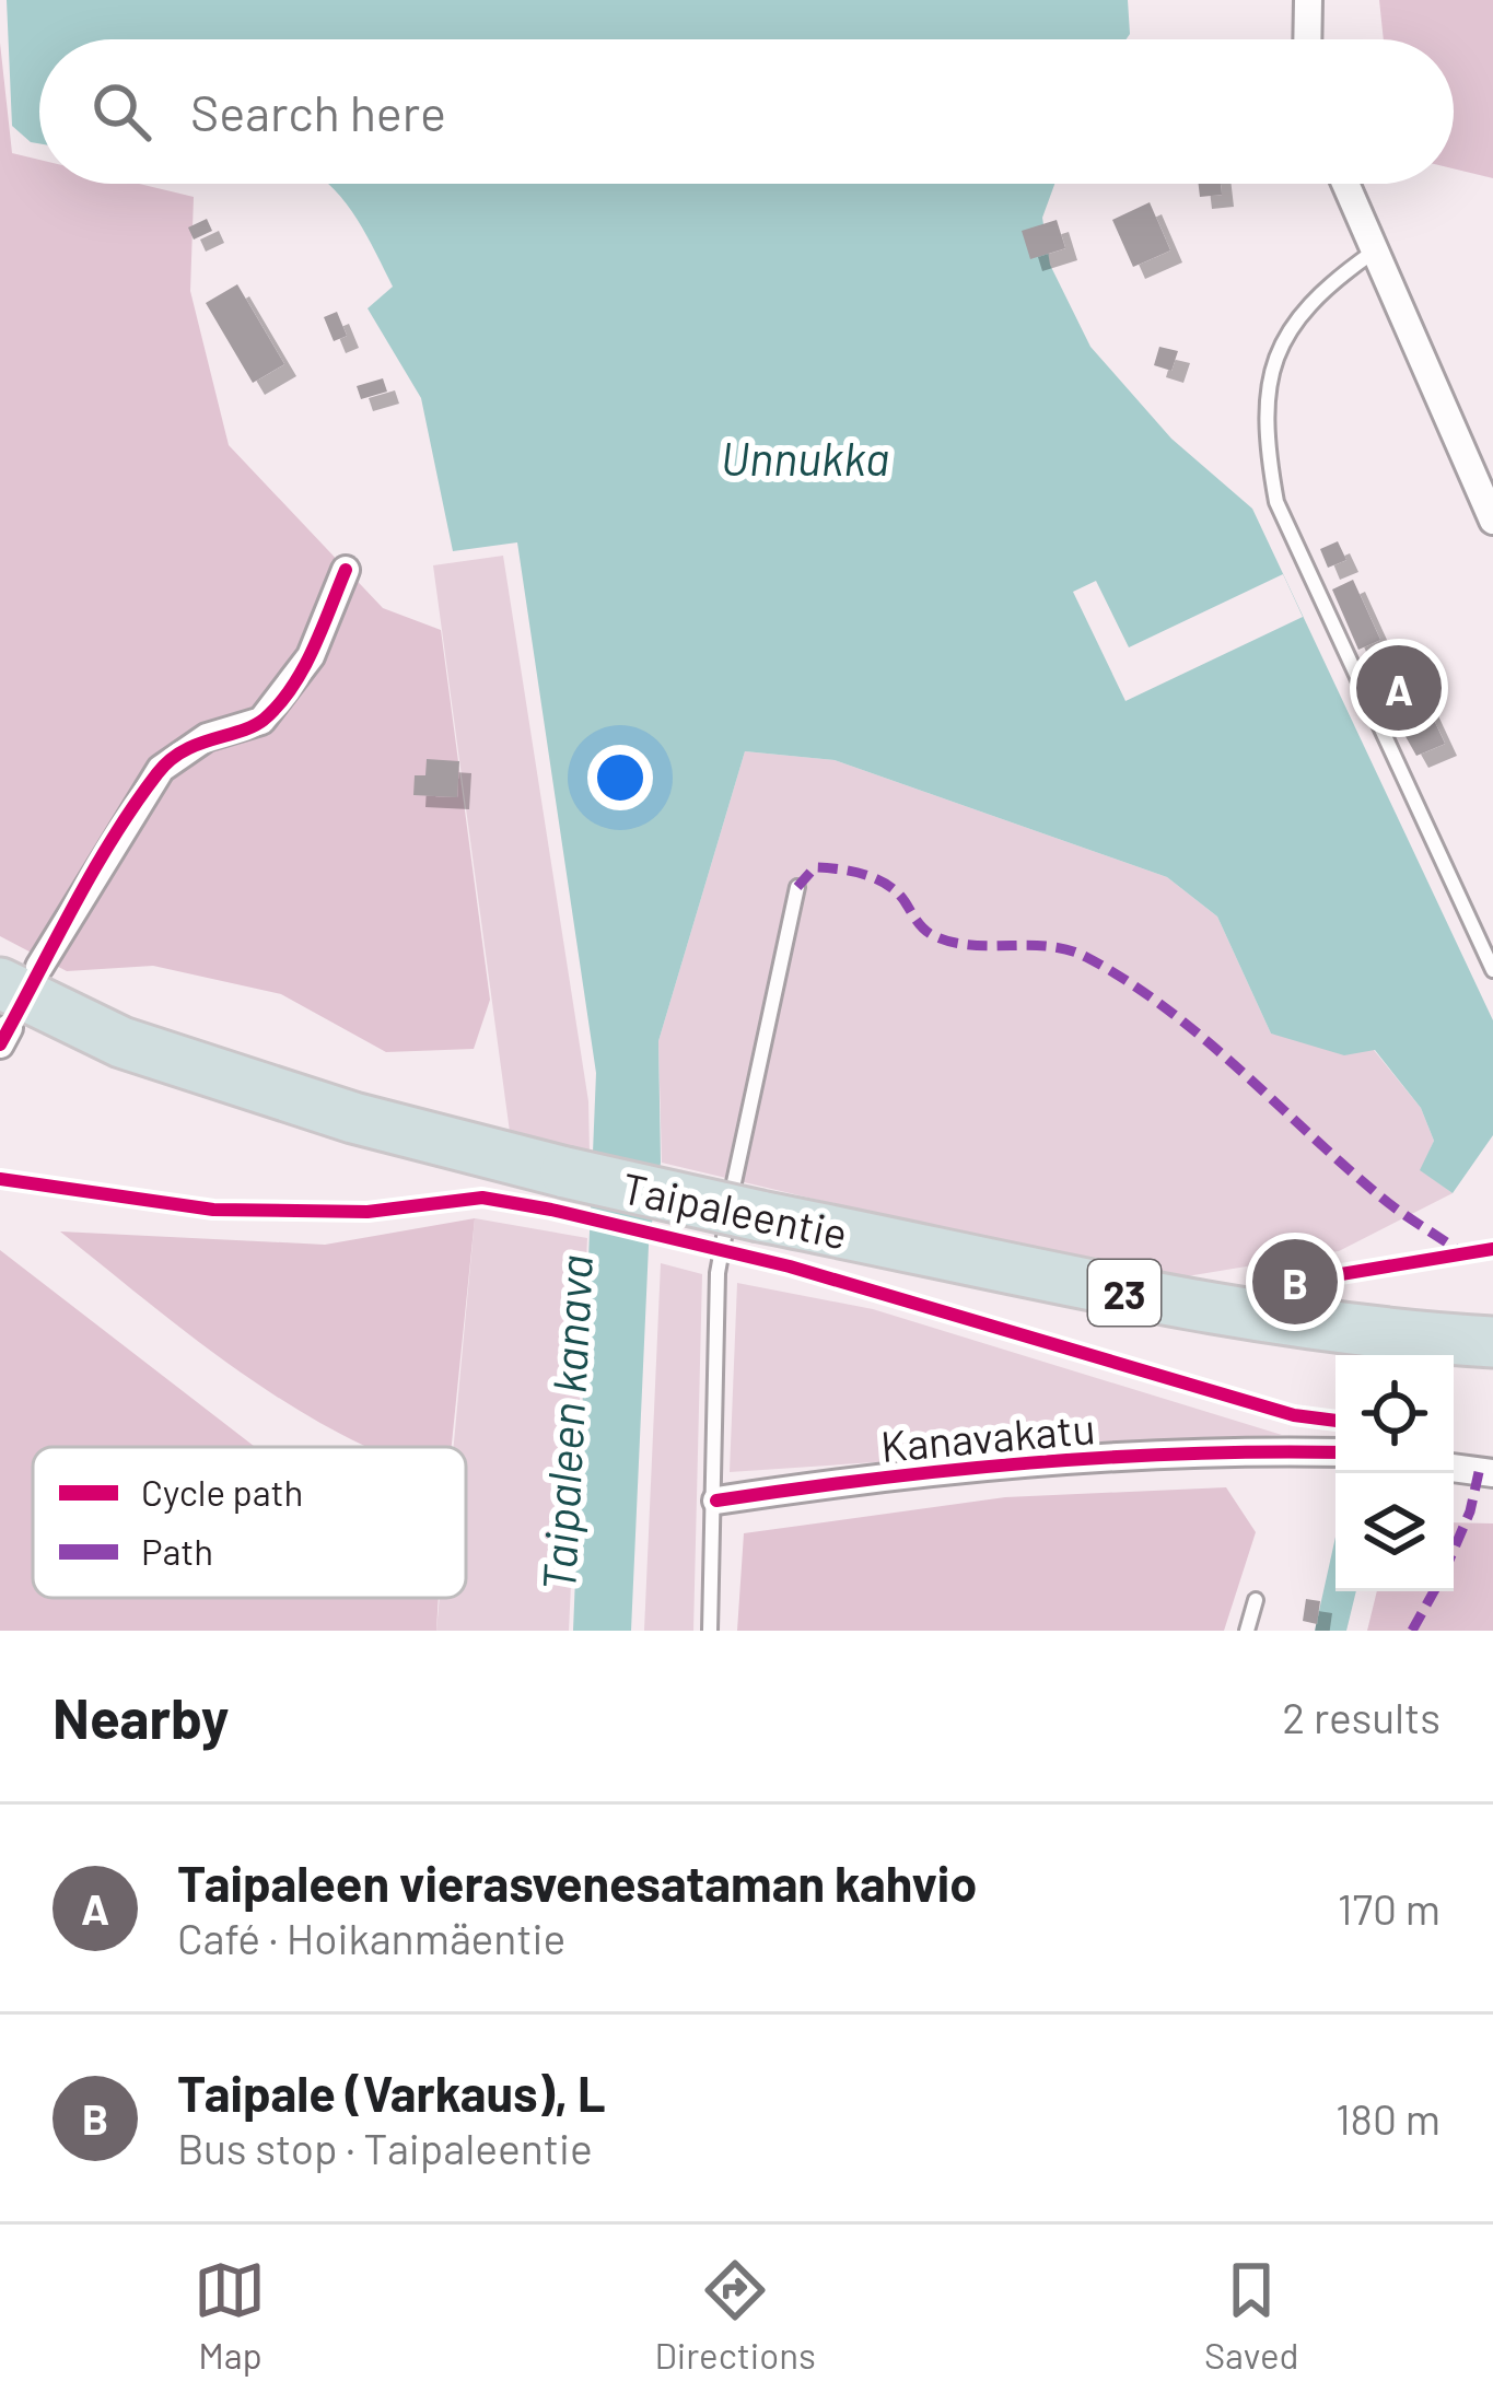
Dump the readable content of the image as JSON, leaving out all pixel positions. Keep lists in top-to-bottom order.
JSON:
{
  "streets": {
    "highway": ["Taipaleentie", "23"],
    "street": ["Kanavakatu"]
  },
  "water": ["Unnukka", "Taipaleen kanava"],
  "legend": ["Cycle path", "Path"],
  "page": {
    "search": "Search here",
    "pins": ["A", "B"],
    "heading": ["Nearby", "2 results"],
    "list": [
      {
        "mark": "A",
        "name": "Taipaleen vierasvenesataman kahvio",
        "note": "Café · Hoikanmäentie",
        "value": "170 m"
      },
      {
        "mark": "B",
        "name": "Taipale (Varkaus), L",
        "note": "Bus stop · Taipaleentie",
        "value": "180 m"
      }
    ],
    "nav": ["Map", "Directions", "Saved"]
  }
}
